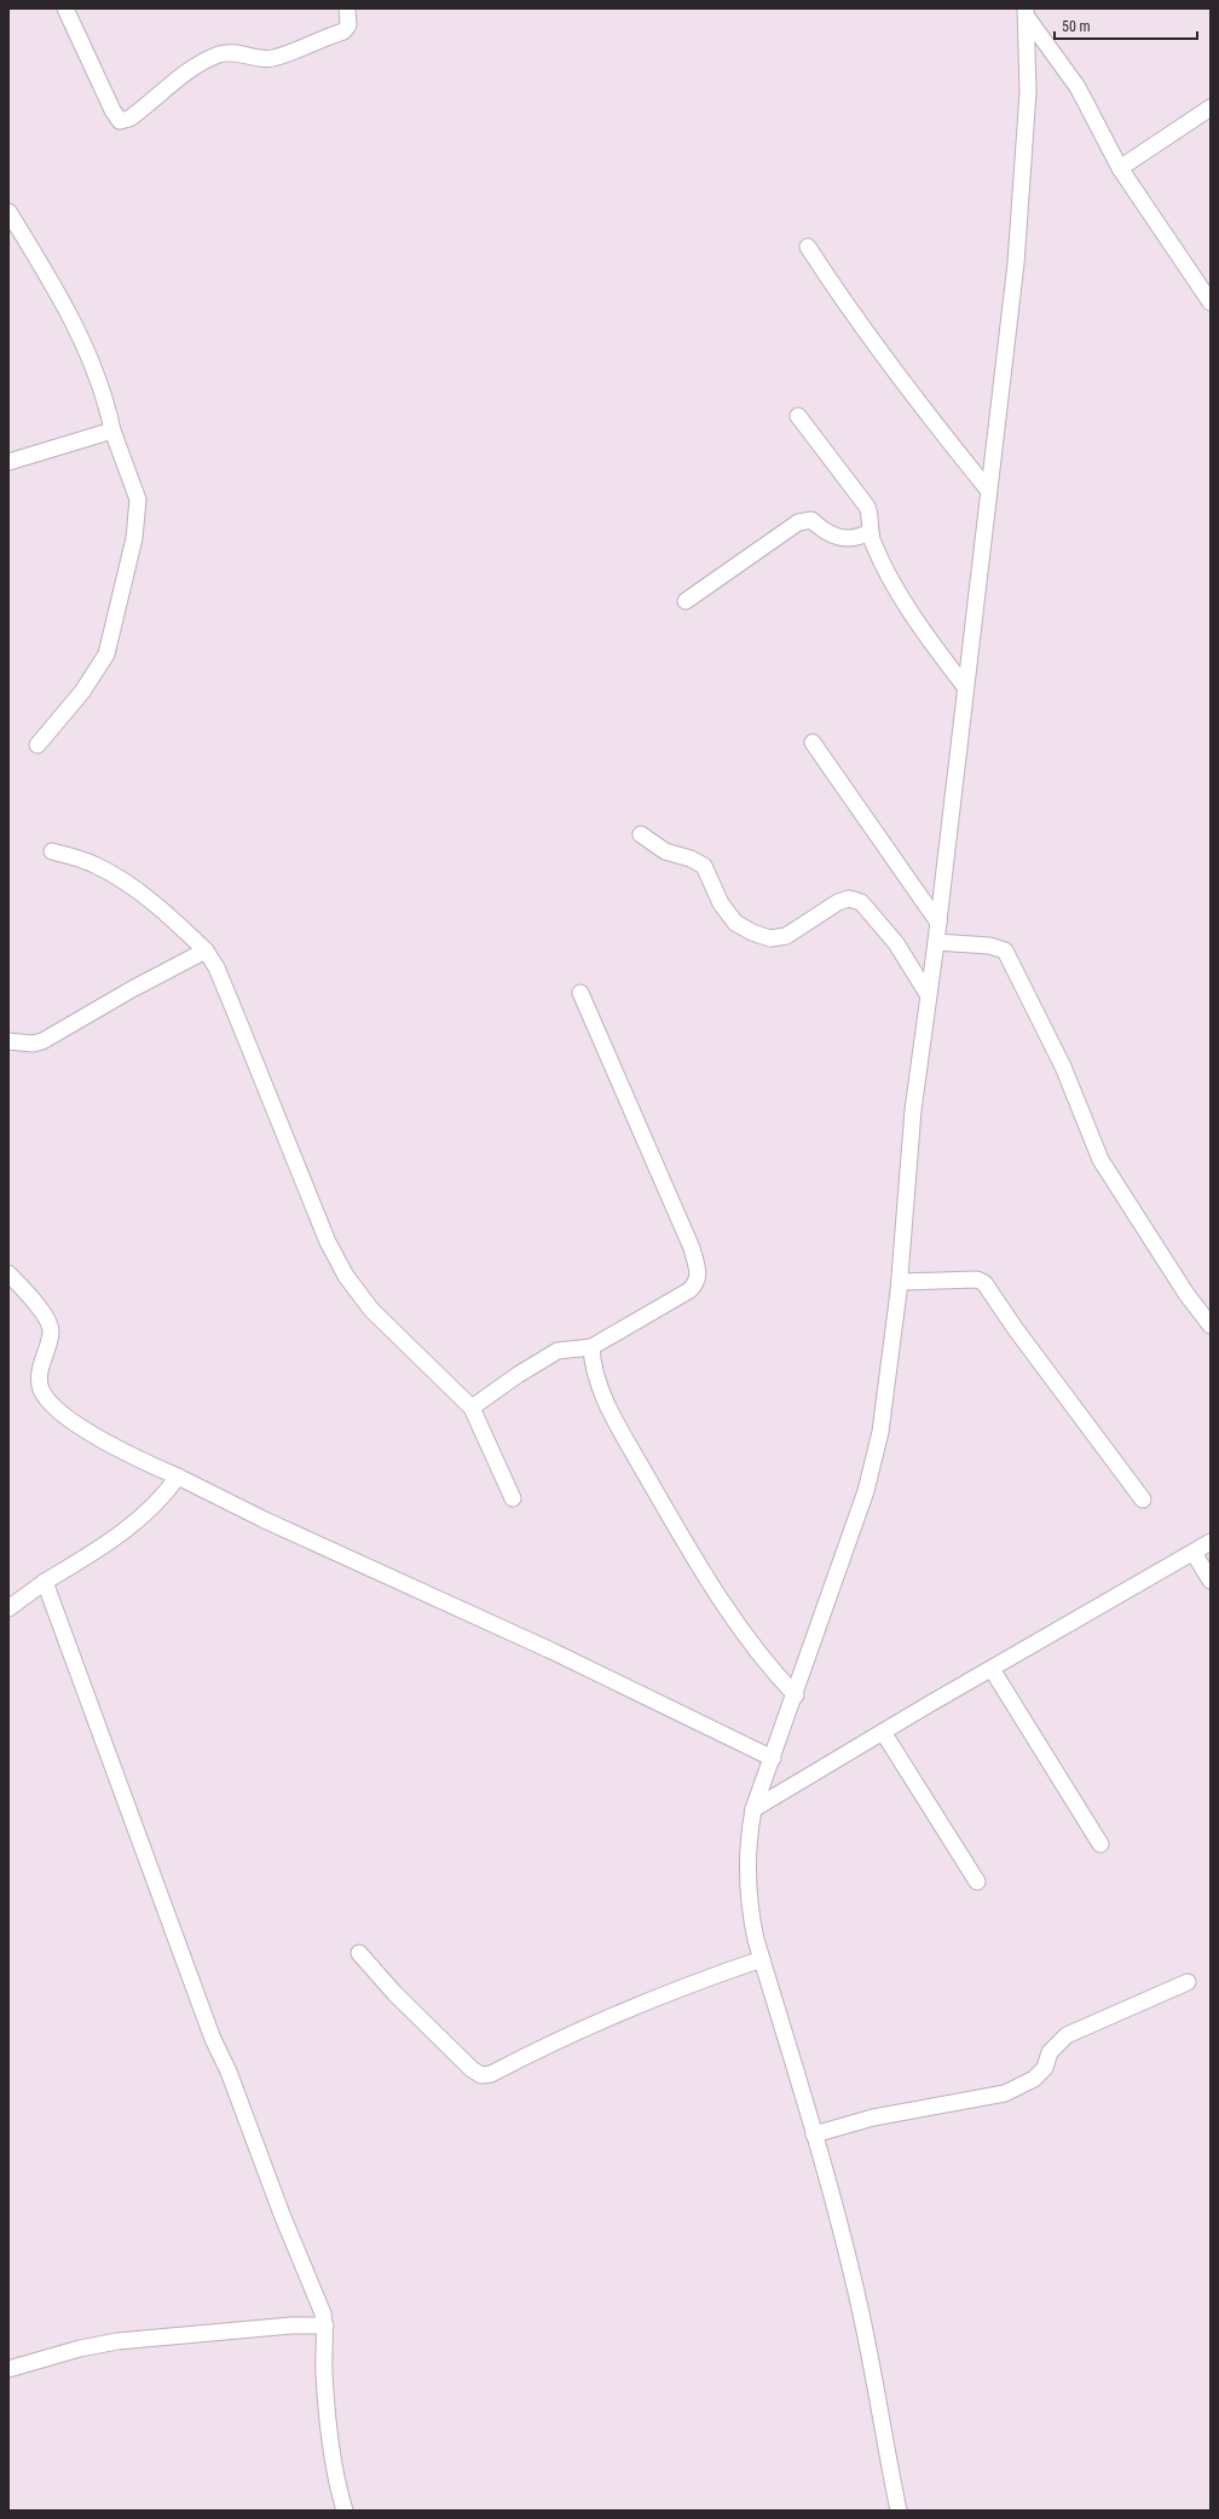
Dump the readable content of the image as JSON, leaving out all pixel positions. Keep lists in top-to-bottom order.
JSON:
{
  "scale_bar": "50 m"
}
